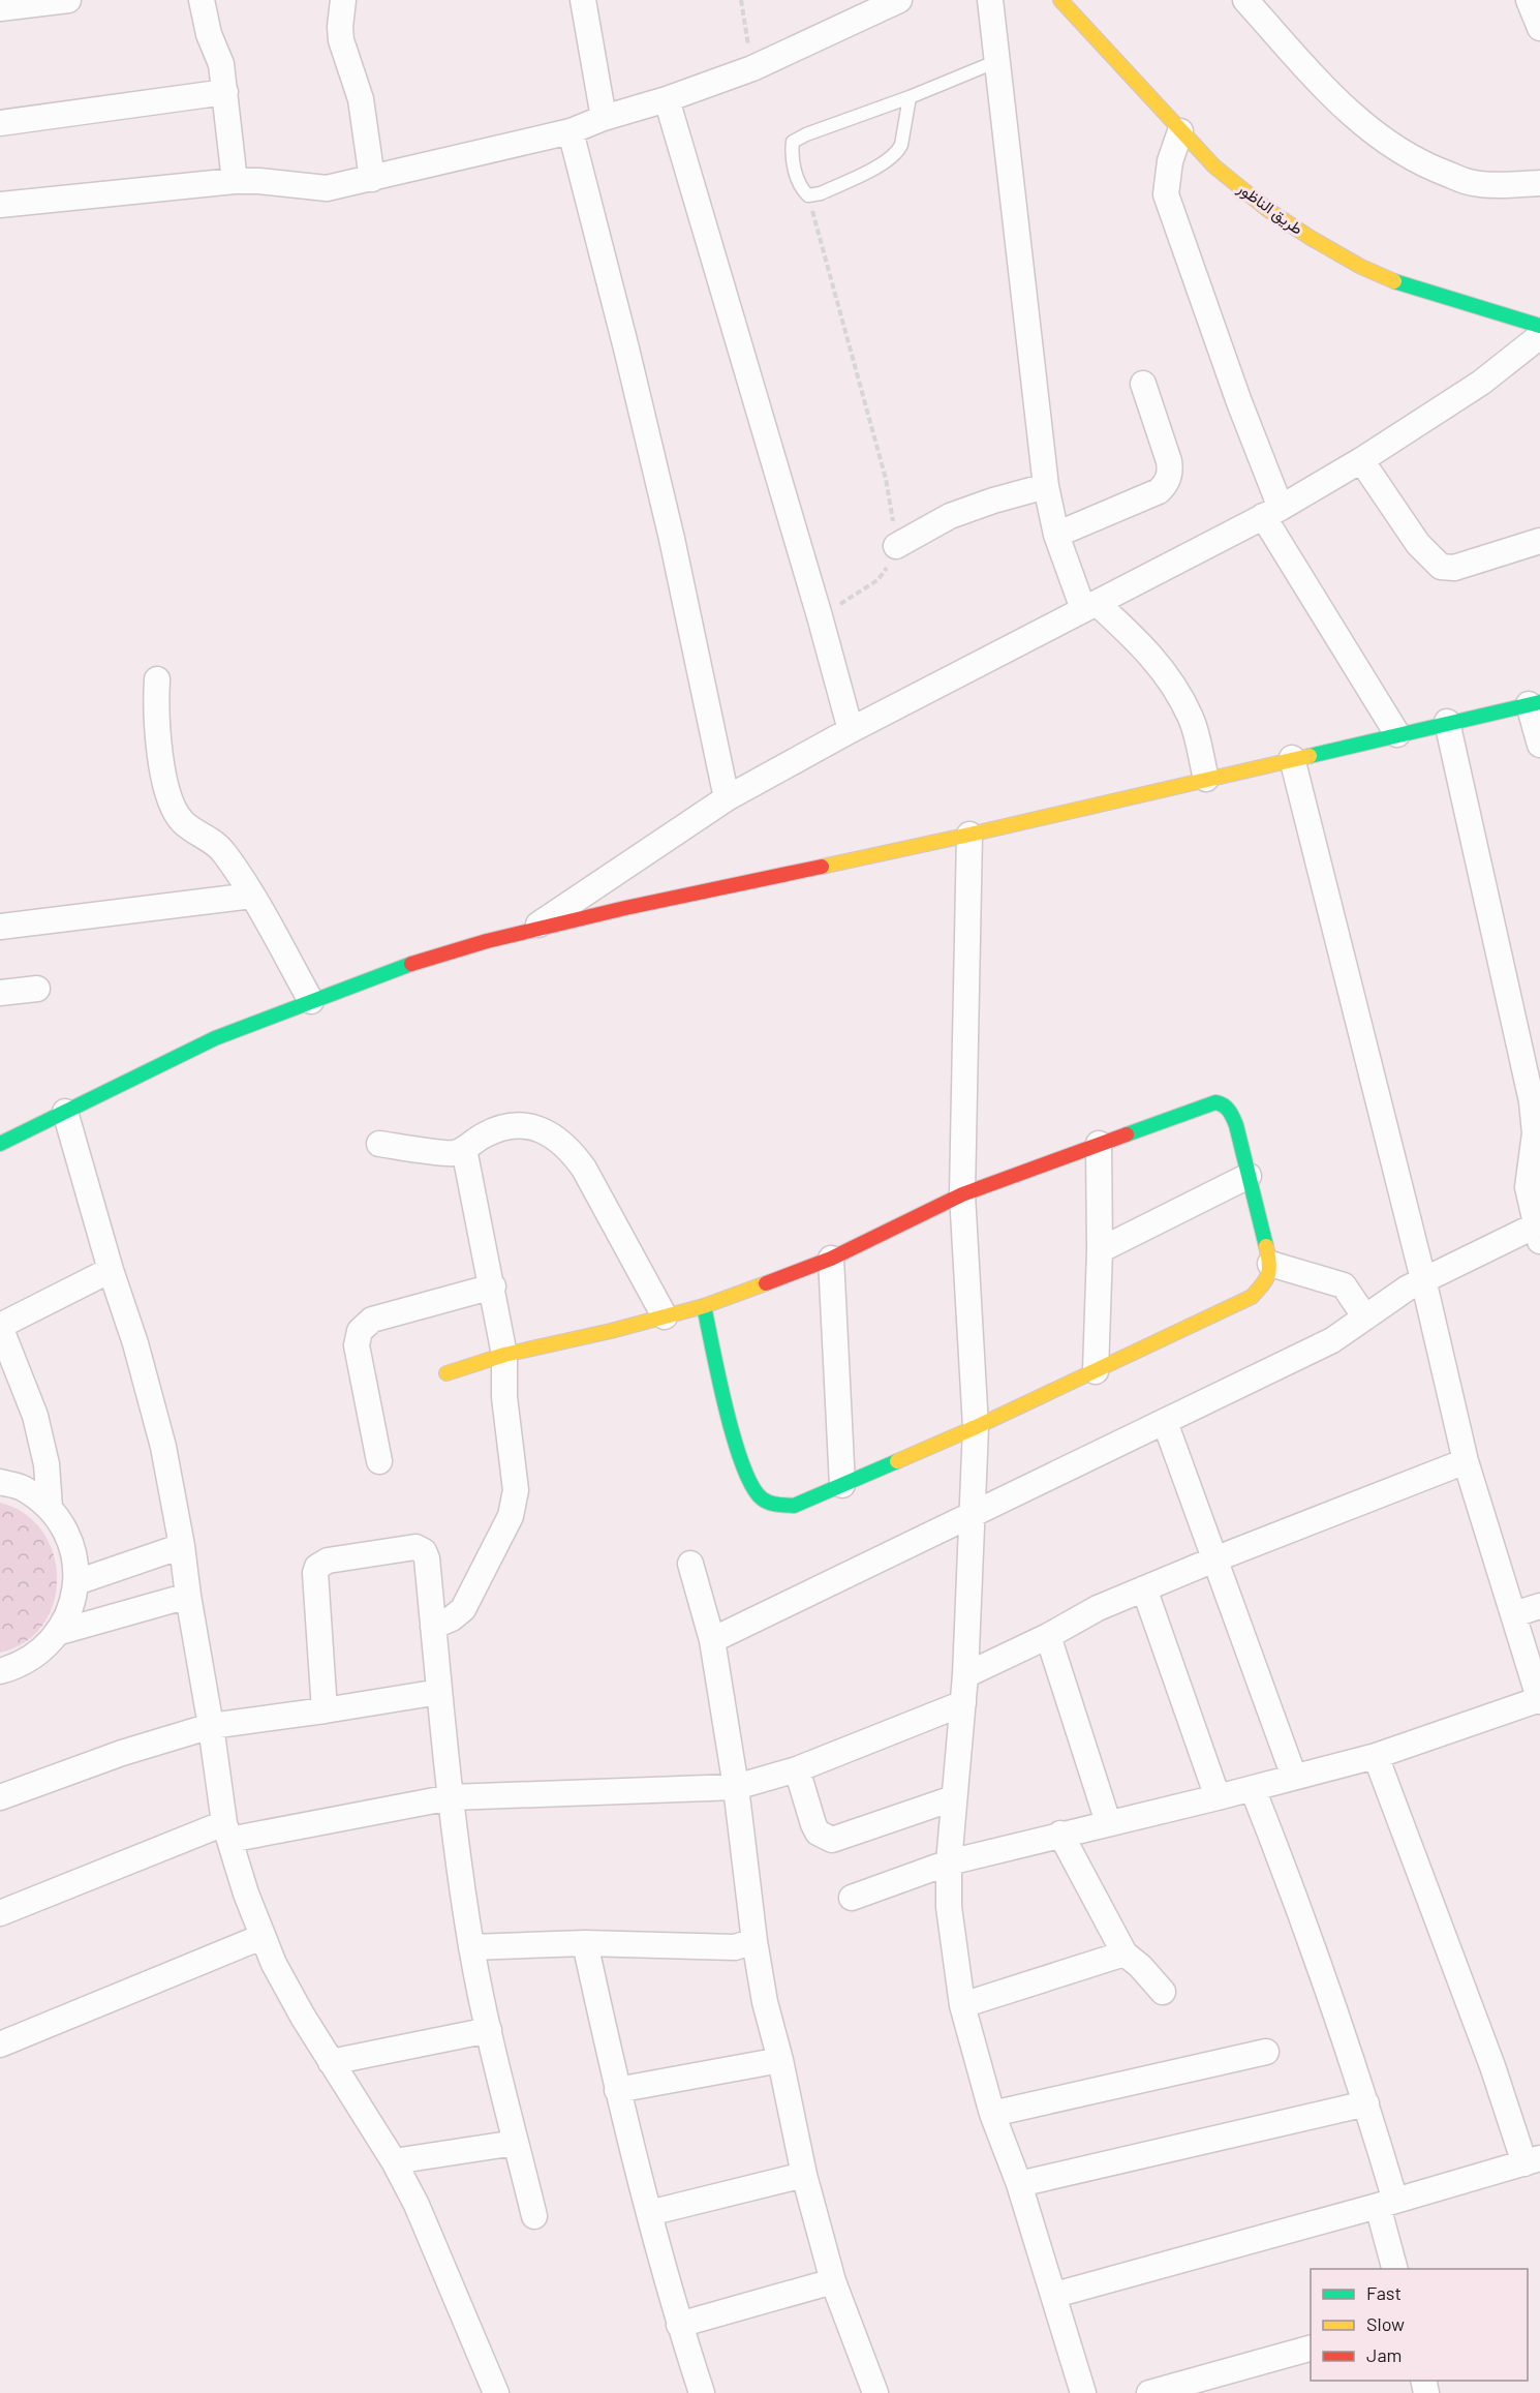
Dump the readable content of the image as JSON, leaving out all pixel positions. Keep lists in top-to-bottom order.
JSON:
{
  "streets": {
    "street": ["طريق الناظور"]
  },
  "legend": ["Fast", "Slow", "Jam"]
}
